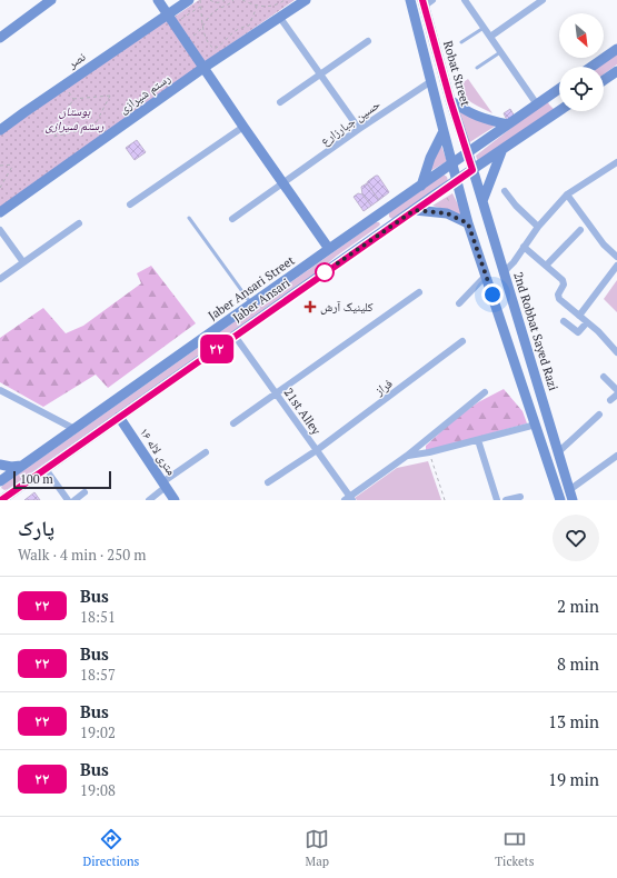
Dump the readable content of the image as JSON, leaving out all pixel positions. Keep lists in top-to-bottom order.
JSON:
{
  "streets": {
    "main road": [
      "نصر",
      "Robat Street",
      "رستم شیرازی",
      "Jaber Ansari Street",
      "Jaber Ansari",
      "2nd Robbat Sayed Razi",
      "۱۶ متری لاله"
    ],
    "street": ["حسین جبارزارع", "فراز", "21st Alley"]
  },
  "crossings": [
    ["Robat Street", "Jaber Ansari"],
    ["Robat Street", "2nd Robbat Sayed Razi"],
    ["Jaber Ansari", "2nd Robbat Sayed Razi"],
    ["Jaber Ansari", "21st Alley"],
    ["Jaber Ansari", "۱۶ متری لاله"],
    ["فراز", "21st Alley"]
  ],
  "parks": ["بوستان رستم شیرازی"],
  "places": {
    "health": ["کلینیک آرش"]
  },
  "lines": ["bus line ۲۲"],
  "scale_bar": "100 m",
  "north": "bottom right",
  "page": {
    "on_map": "۲۲",
    "scale": "100 m",
    "heading": ["پارک", "Walk · 4 min · 250 m"],
    "list": [
      {
        "mark": "۲۲",
        "name": "Bus",
        "note": "18:51",
        "value": "2 min"
      },
      {
        "mark": "۲۲",
        "name": "Bus",
        "note": "18:57",
        "value": "8 min"
      },
      {
        "mark": "۲۲",
        "name": "Bus",
        "note": "19:02",
        "value": "13 min"
      },
      {
        "mark": "۲۲",
        "name": "Bus",
        "note": "19:08",
        "value": "19 min"
      }
    ],
    "tabs": ["Directions", "Map", "Tickets"]
  }
}
